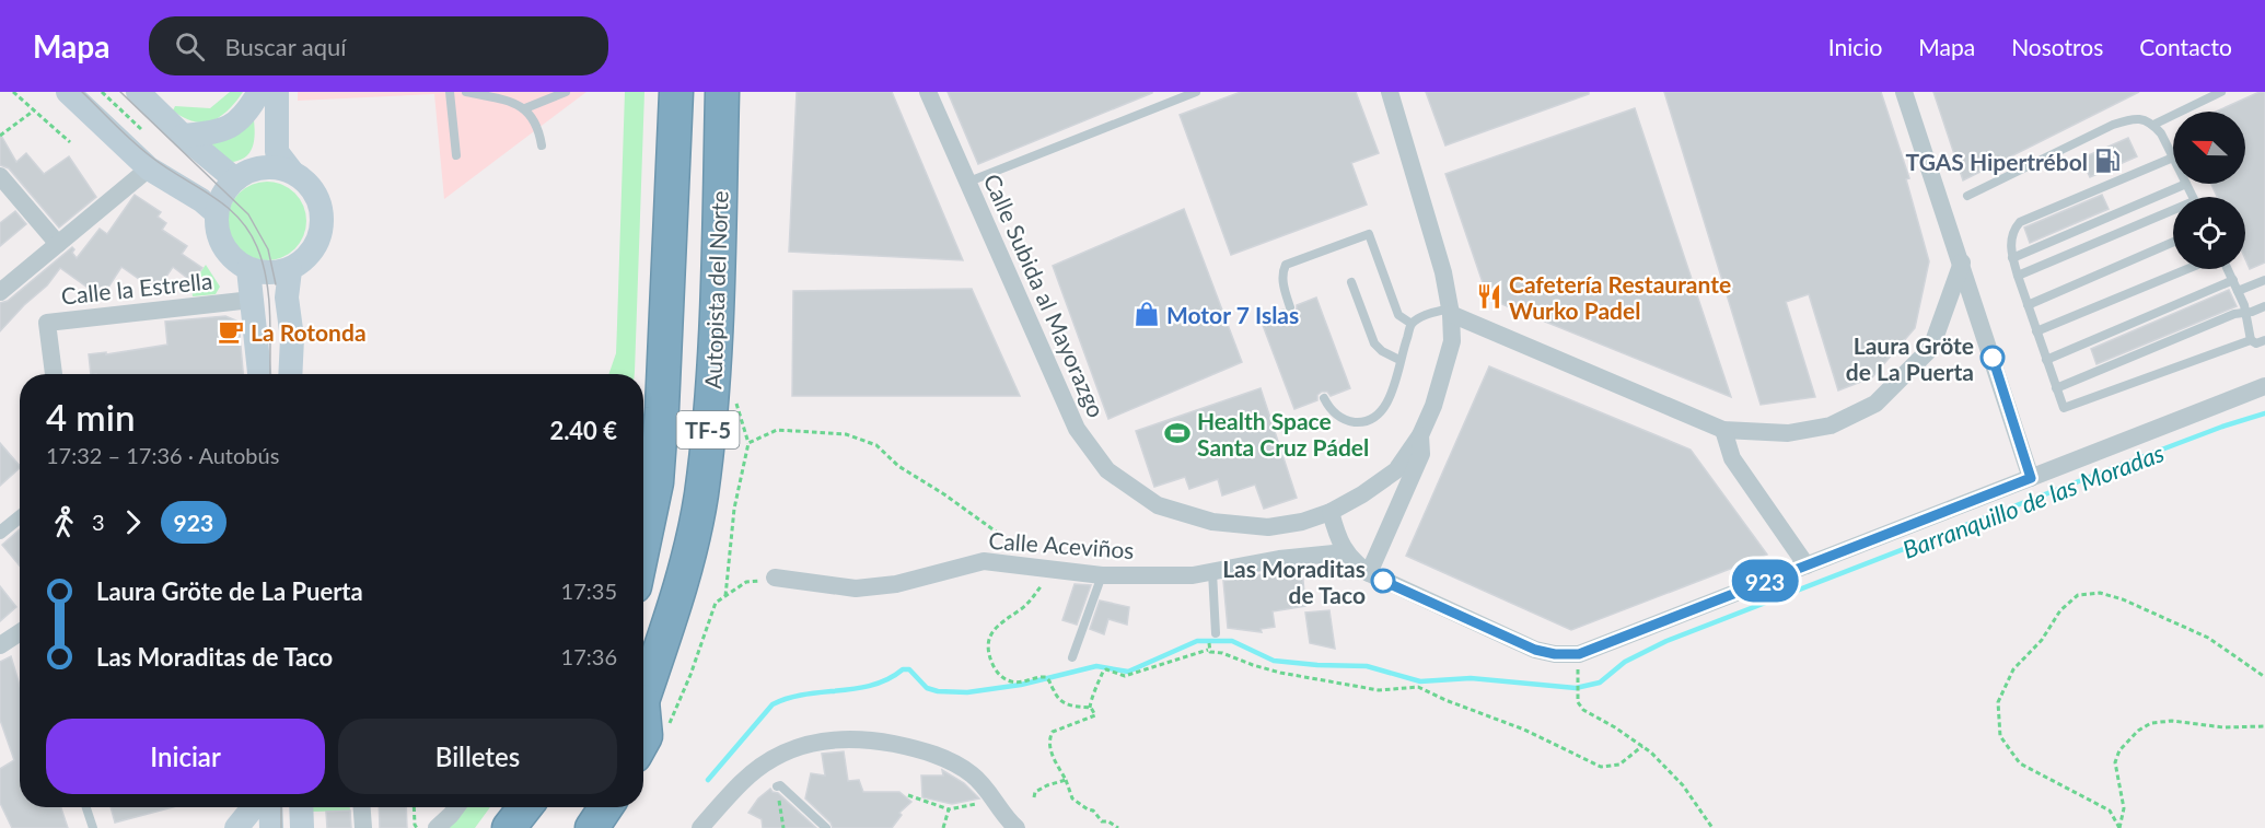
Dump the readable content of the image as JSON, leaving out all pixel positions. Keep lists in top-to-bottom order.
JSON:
{
  "streets": {
    "highway": ["Autopista del Norte", "TF-5"],
    "street": ["Calle la Estrella", "Calle Subida al Mayorazgo", "Calle Aceviños"]
  },
  "water": ["Barranquillo de las Moradas"],
  "places": {
    "fuel station": ["TGAS Hipertrébol"],
    "restaurant": ["Cafetería Restaurante Wurko Padel"],
    "shop": ["Motor 7 Islas"],
    "cafe": ["La Rotonda"],
    "other": ["Laura Gröte de La Puerta", "Las Moraditas de Taco"],
    "sports": ["Health Space Santa Cruz Pádel"]
  },
  "lines": ["bus line 923"],
  "north": "left",
  "page": {
    "header": "Mapa",
    "search": "Buscar aquí",
    "nav": [
      "Inicio",
      "Mapa",
      "Nosotros",
      "Contacto"
    ],
    "on_map": "923",
    "heading": ["4 min", "17:32 – 17:36 · Autobús", "2.40 €"],
    "legs": ["3", "923"],
    "list": [
      {
        "name": "Laura Gröte de La Puerta",
        "value": "17:35"
      },
      {
        "name": "Las Moraditas de Taco",
        "value": "17:36"
      }
    ],
    "buttons": ["Iniciar", "Billetes"]
  }
}
